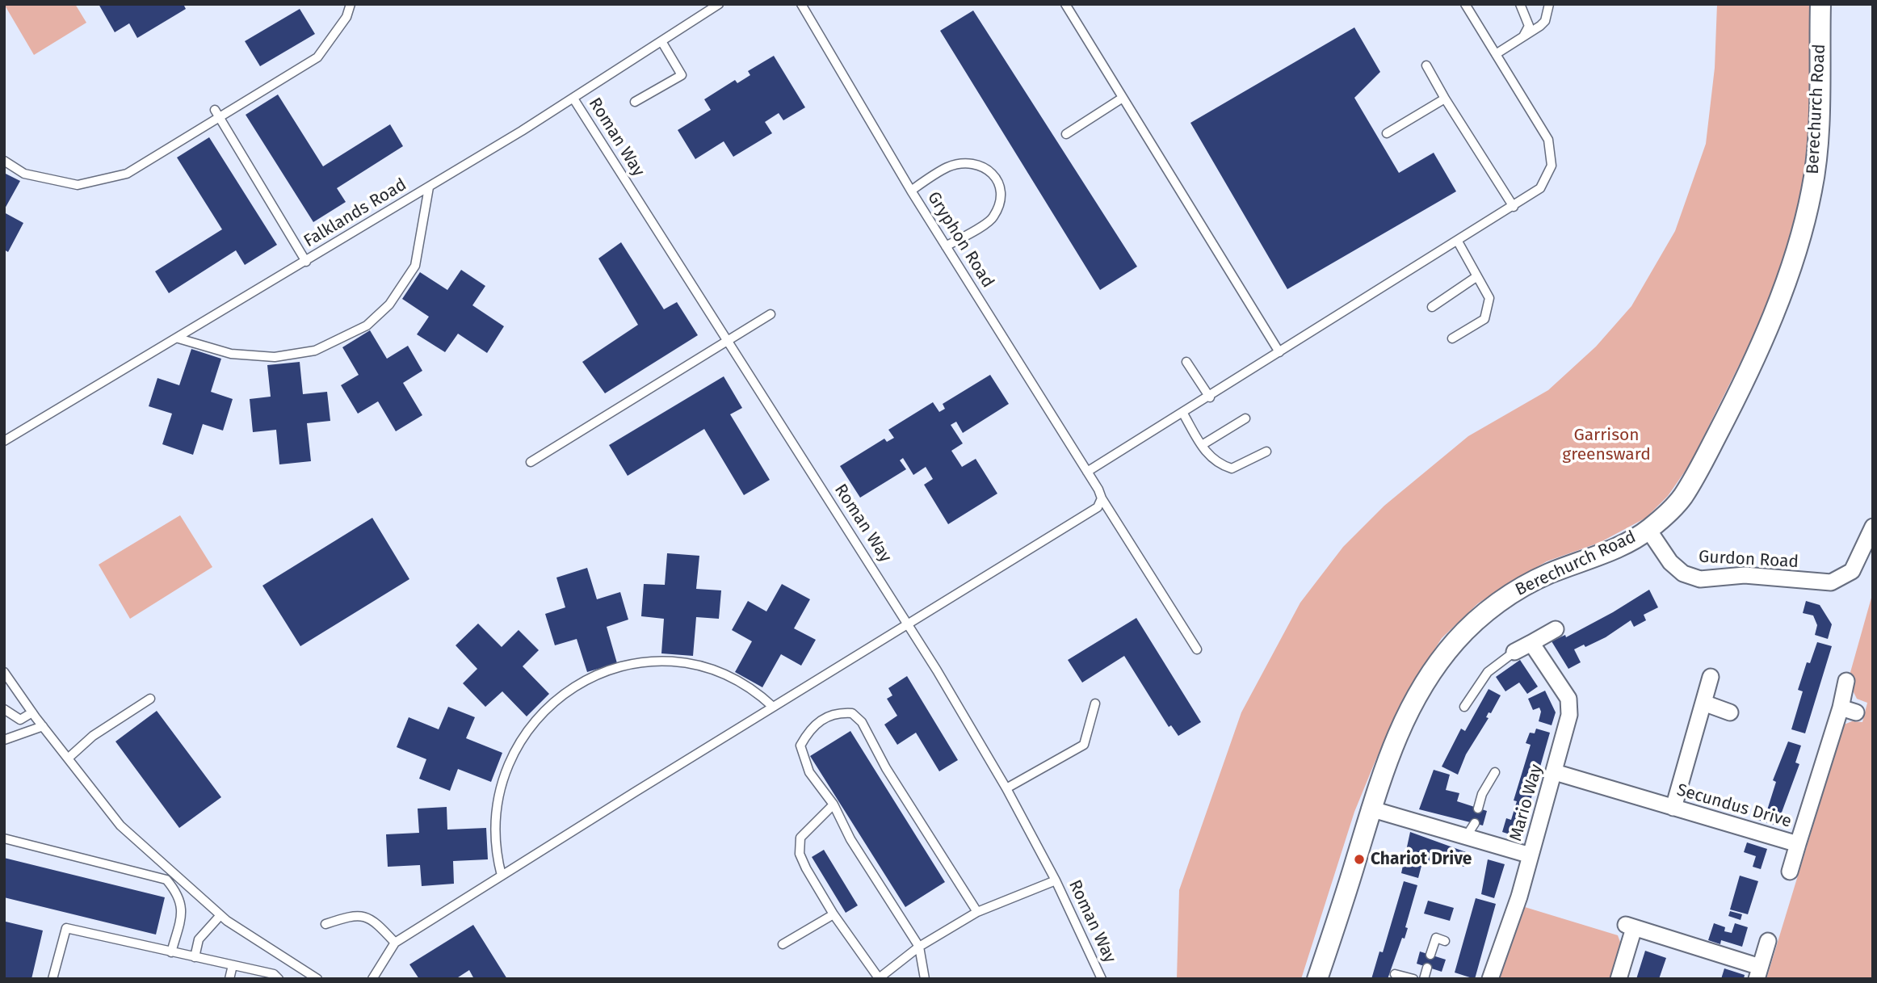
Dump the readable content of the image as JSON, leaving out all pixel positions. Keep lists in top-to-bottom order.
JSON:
{
  "streets": {
    "street": [
      "Berechurch Road",
      "Gurdon Road",
      "Mario Way",
      "Secundus Drive"
    ],
    "lane": ["Roman Way", "Falklands Road", "Gryphon Road"]
  },
  "crossings": [
    ["Berechurch Road", "Gurdon Road"],
    ["Roman Way", "Falklands Road"],
    ["Mario Way", "Secundus Drive"]
  ],
  "parks": ["Garrison greensward"],
  "places": ["Chariot Drive"]
}
